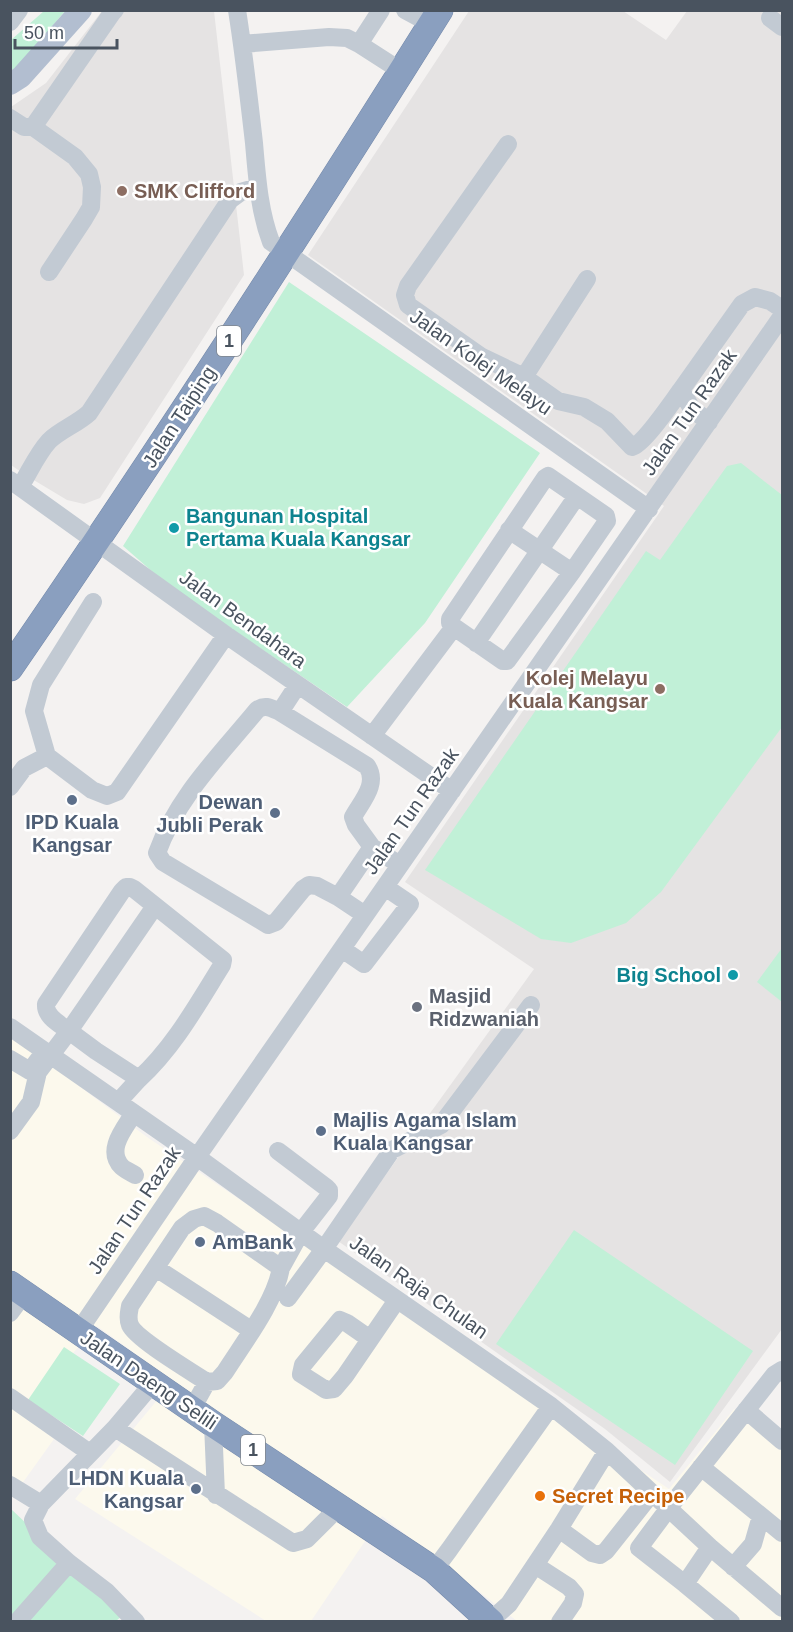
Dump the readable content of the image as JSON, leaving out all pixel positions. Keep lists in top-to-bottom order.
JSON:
{
  "streets": {
    "highway": ["1", "Jalan Taiping", "Jalan Daeng Selili"],
    "street": [
      "Jalan Kolej Melayu",
      "Jalan Tun Razak",
      "Jalan Bendahara",
      "Jalan Raja Chulan"
    ]
  },
  "crossings": [
    ["Jalan Kolej Melayu", "Jalan Tun Razak"],
    ["Jalan Kolej Melayu", "Jalan Taiping"],
    ["Jalan Tun Razak", "Jalan Bendahara"],
    ["Jalan Tun Razak", "Jalan Raja Chulan"],
    ["Jalan Tun Razak", "Jalan Daeng Selili"],
    ["Jalan Taiping", "Jalan Bendahara"]
  ],
  "places": [
    "SMK Clifford",
    "Bangunan Hospital Pertama Kuala Kangsar",
    "Kolej Melayu Kuala Kangsar",
    "IPD Kuala Kangsar",
    "Dewan Jubli Perak",
    "Big School",
    "Masjid Ridzwaniah",
    "Majlis Agama Islam Kuala Kangsar",
    "AmBank",
    "LHDN Kuala Kangsar",
    "Secret Recipe"
  ],
  "scale_bar": "50 m"
}
